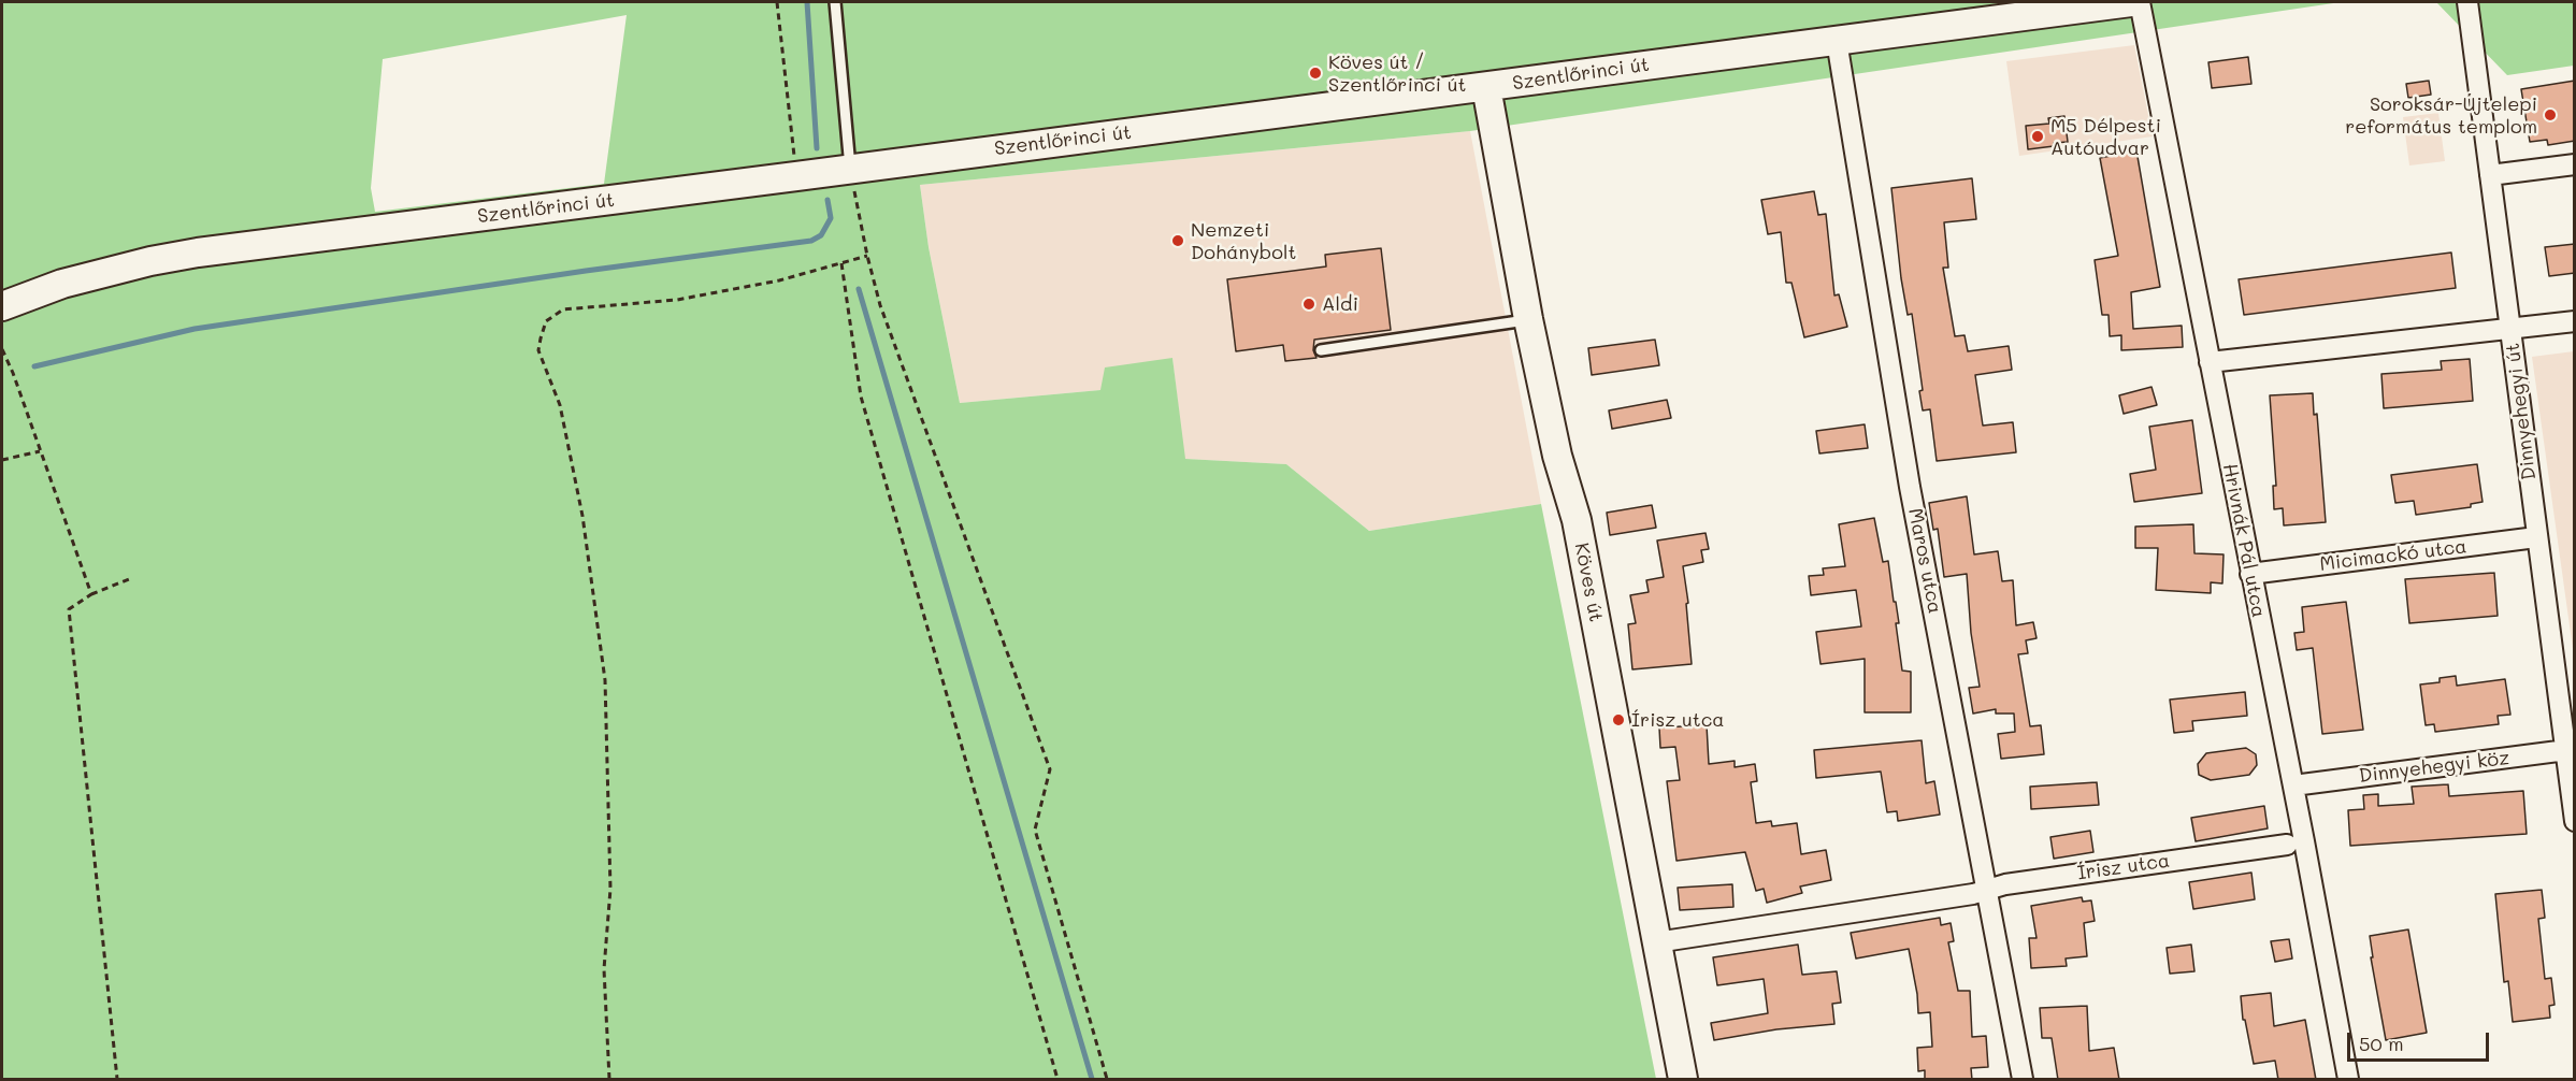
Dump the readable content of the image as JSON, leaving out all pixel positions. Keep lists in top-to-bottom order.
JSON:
{
  "streets": {
    "main road": ["Szentlőrinci út", "Köves út"],
    "street": [
      "Dinnyehegyi út",
      "Hrivnák Pál utca",
      "Micimackó utca",
      "Maros utca",
      "Dinnyehegyi köz",
      "Írisz utca"
    ]
  },
  "crossings": [
    ["Szentlőrinci út", "Maros utca"],
    ["Szentlőrinci út", "Köves út"],
    ["Dinnyehegyi út", "Micimackó utca"],
    ["Dinnyehegyi út", "Dinnyehegyi köz"],
    ["Hrivnák Pál utca", "Micimackó utca"],
    ["Hrivnák Pál utca", "Dinnyehegyi köz"],
    ["Maros utca", "Írisz utca"],
    ["Köves út", "Írisz utca"]
  ],
  "places": [
    "Köves út / Szentlőrinci út",
    "Soroksár-Újtelepi református templom",
    "M5 Délpesti Autóudvar",
    "Nemzeti Dohánybolt",
    "Aldi",
    "Írisz utca"
  ],
  "scale_bar": "50 m"
}
